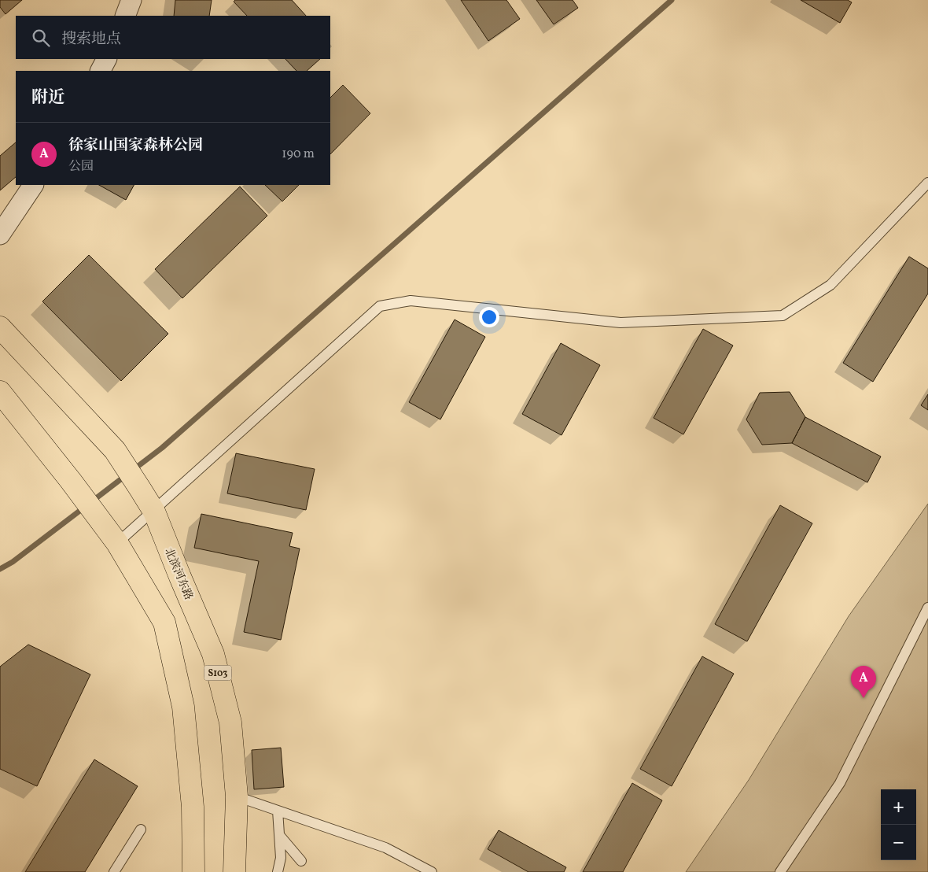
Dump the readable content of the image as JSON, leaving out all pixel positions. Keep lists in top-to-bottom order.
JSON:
{
  "streets": {
    "main road": ["北滨河东路", "S103"]
  },
  "page": {
    "search": "搜索地点",
    "heading": "附近",
    "list": [
      {
        "mark": "A",
        "name": "徐家山国家森林公园",
        "note": "公园",
        "value": "190 m"
      }
    ],
    "pins": "A",
    "map_buttons": ["+", "−"]
  }
}
